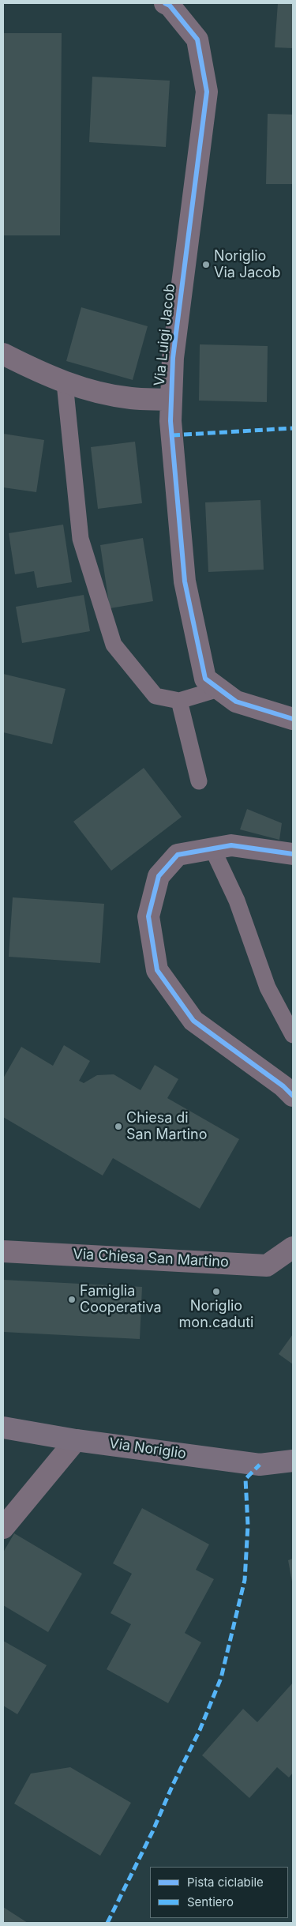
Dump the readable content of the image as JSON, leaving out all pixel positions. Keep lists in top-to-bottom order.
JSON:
{
  "streets": {
    "main road": ["Via Noriglio"],
    "street": ["Via Luigi Jacob", "Via Chiesa San Martino"]
  },
  "places": [
    "Noriglio Via Jacob",
    "Chiesa di San Martino",
    "Noriglio mon.caduti",
    "Famiglia Cooperativa"
  ],
  "legend": ["Pista ciclabile", "Sentiero"]
}
